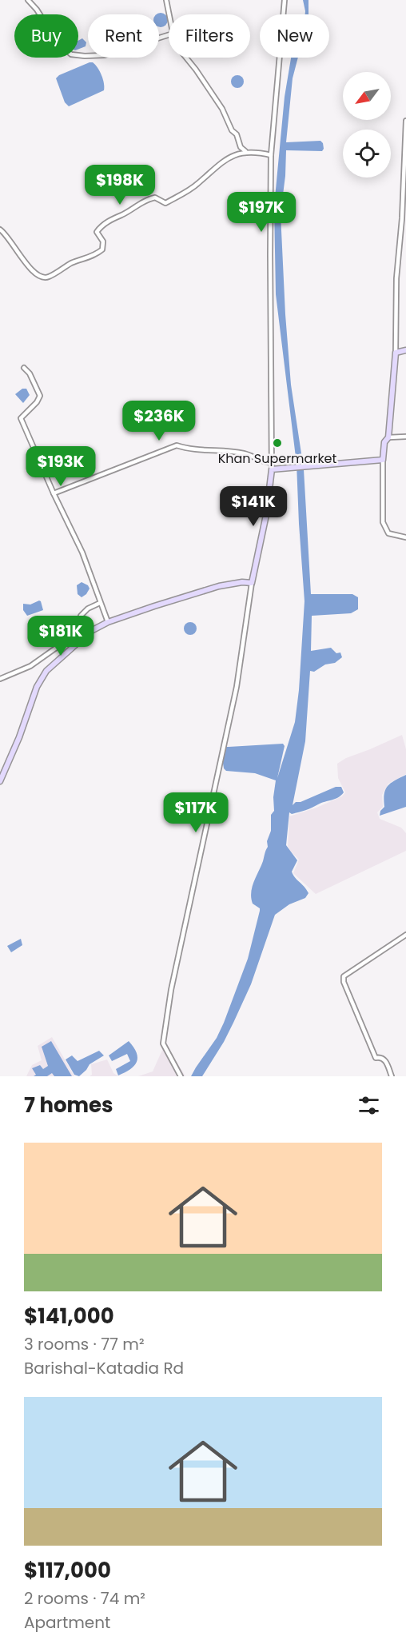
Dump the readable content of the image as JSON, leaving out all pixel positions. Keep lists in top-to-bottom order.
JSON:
{
  "places": ["Khan Supermarket"],
  "north": "bottom left",
  "page": {
    "chip": [
      "Buy",
      "Rent",
      "Filters",
      "New"
    ],
    "price": [
      "$198K",
      "$197K",
      "$236K",
      "$193K",
      "$141K",
      "$181K",
      "$117K"
    ],
    "heading": "7 homes",
    "list": [
      {
        "name": "$141,000",
        "note": "3 rooms · 77 m² · Barishal-Katadia Rd"
      },
      {
        "name": "$117,000",
        "note": "2 rooms · 74 m² · Apartment"
      }
    ]
  }
}
